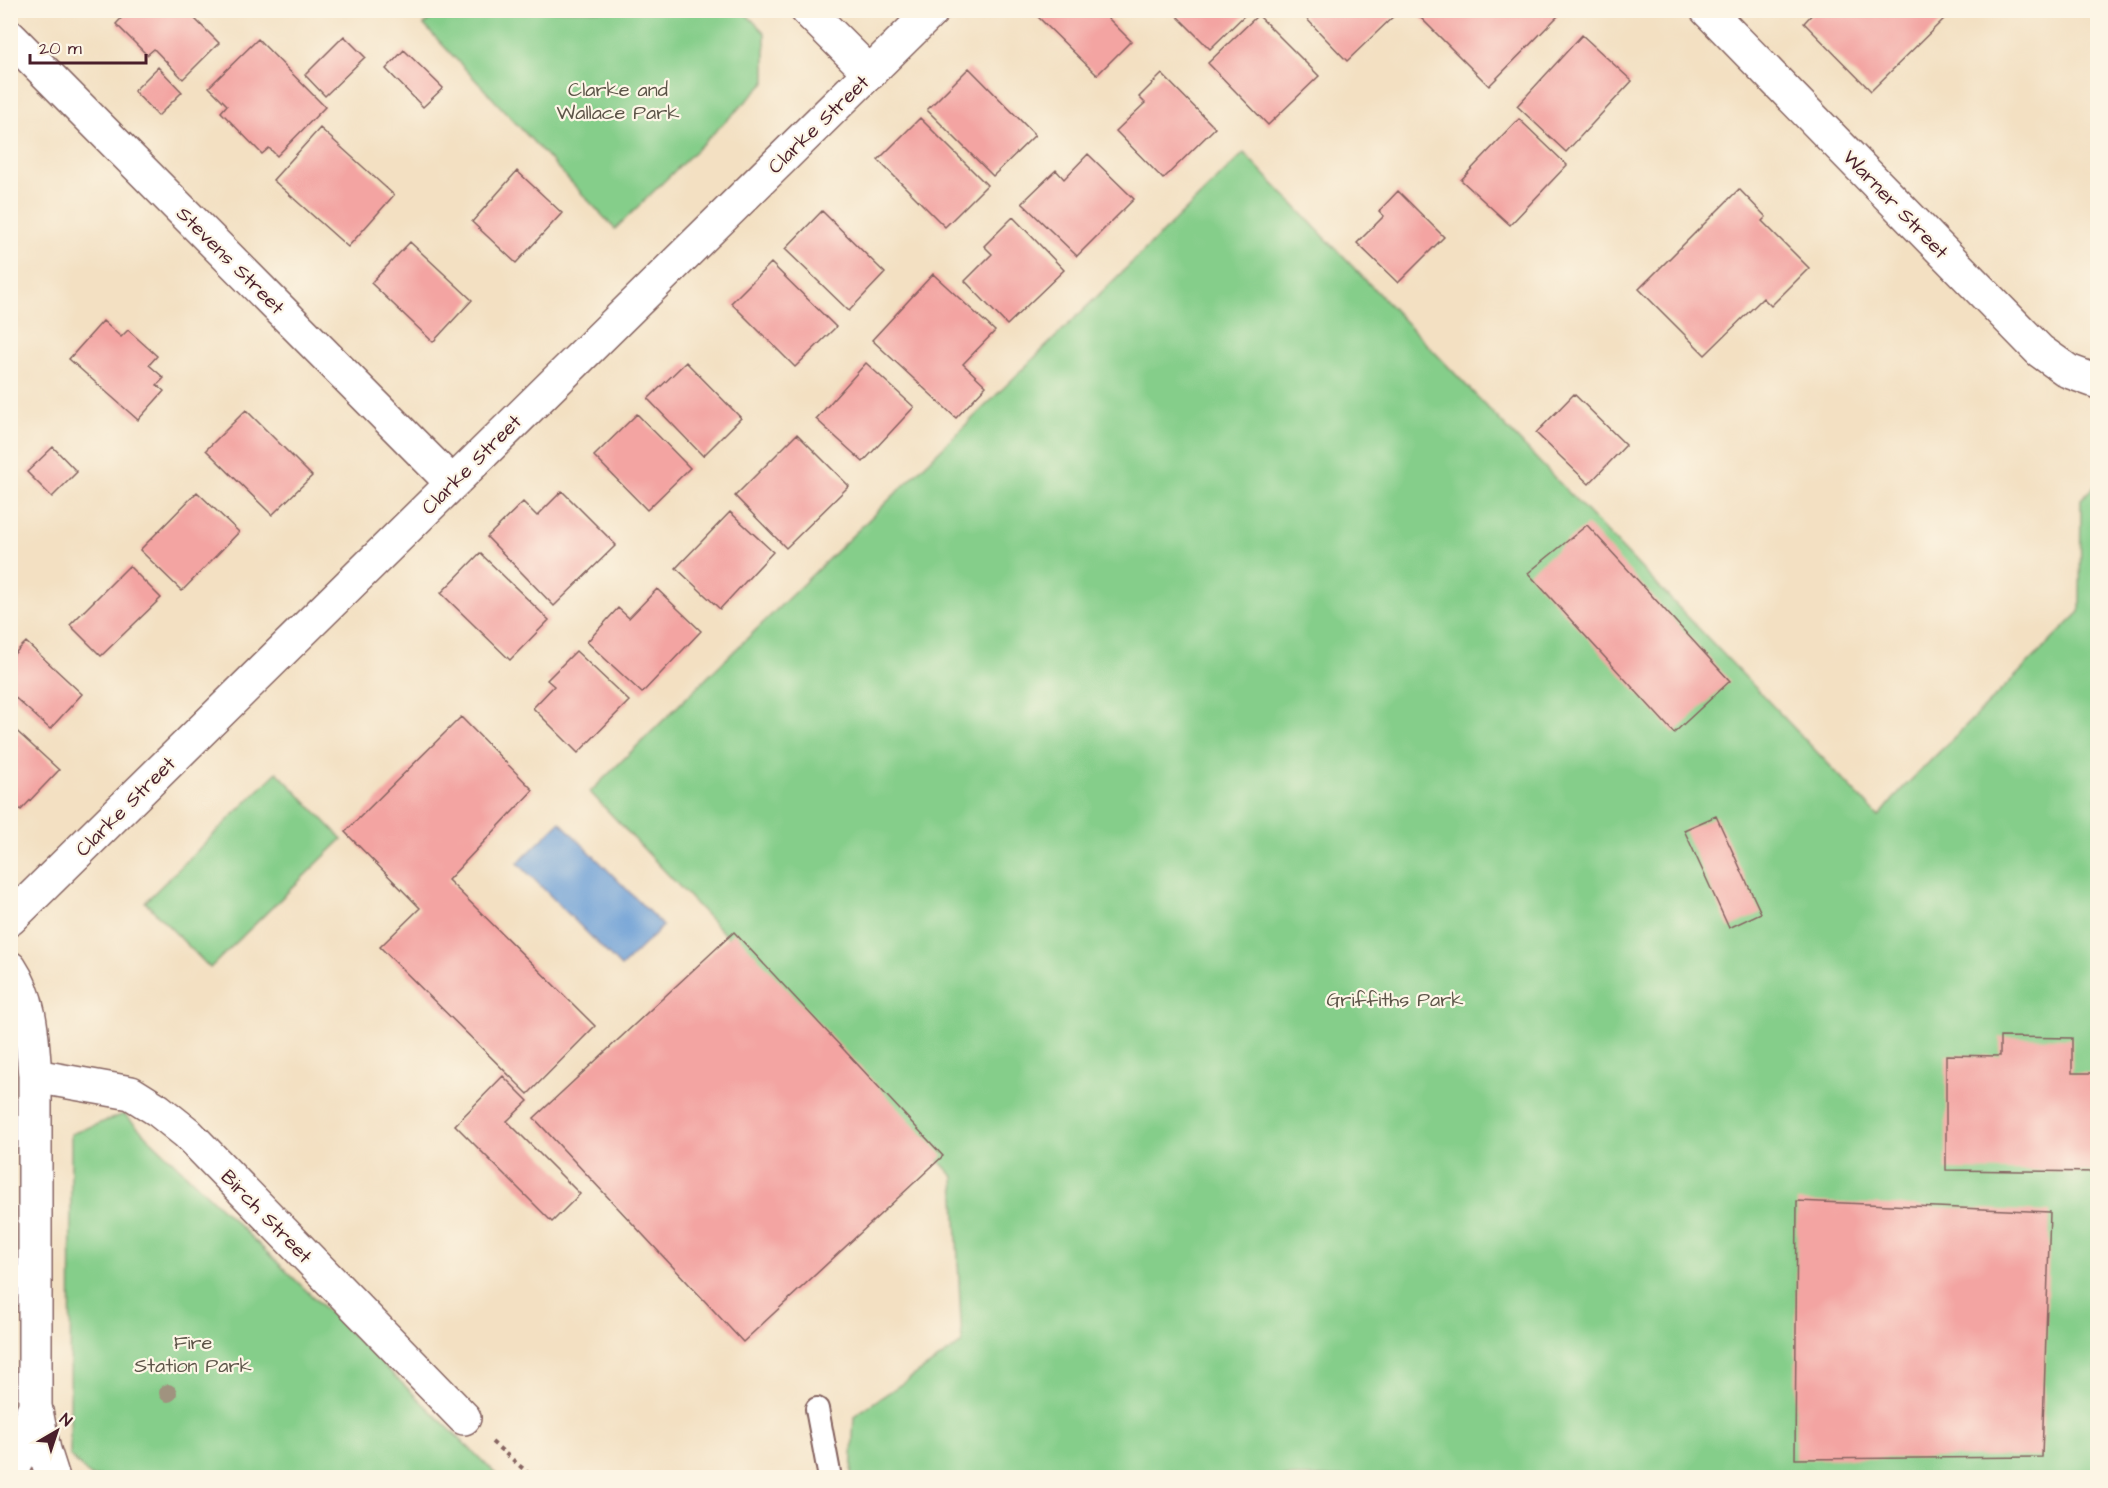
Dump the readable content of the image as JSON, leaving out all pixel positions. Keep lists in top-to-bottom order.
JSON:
{
  "streets": {
    "street": [
      "Clarke Street",
      "Warner Street",
      "Stevens Street",
      "Birch Street"
    ]
  },
  "crossings": [
    ["Clarke Street", "Stevens Street"]
  ],
  "parks": ["Clarke and Wallace Park", "Griffiths Park", "Fire Station Park"],
  "scale_bar": "20 m",
  "north": "top right"
}
